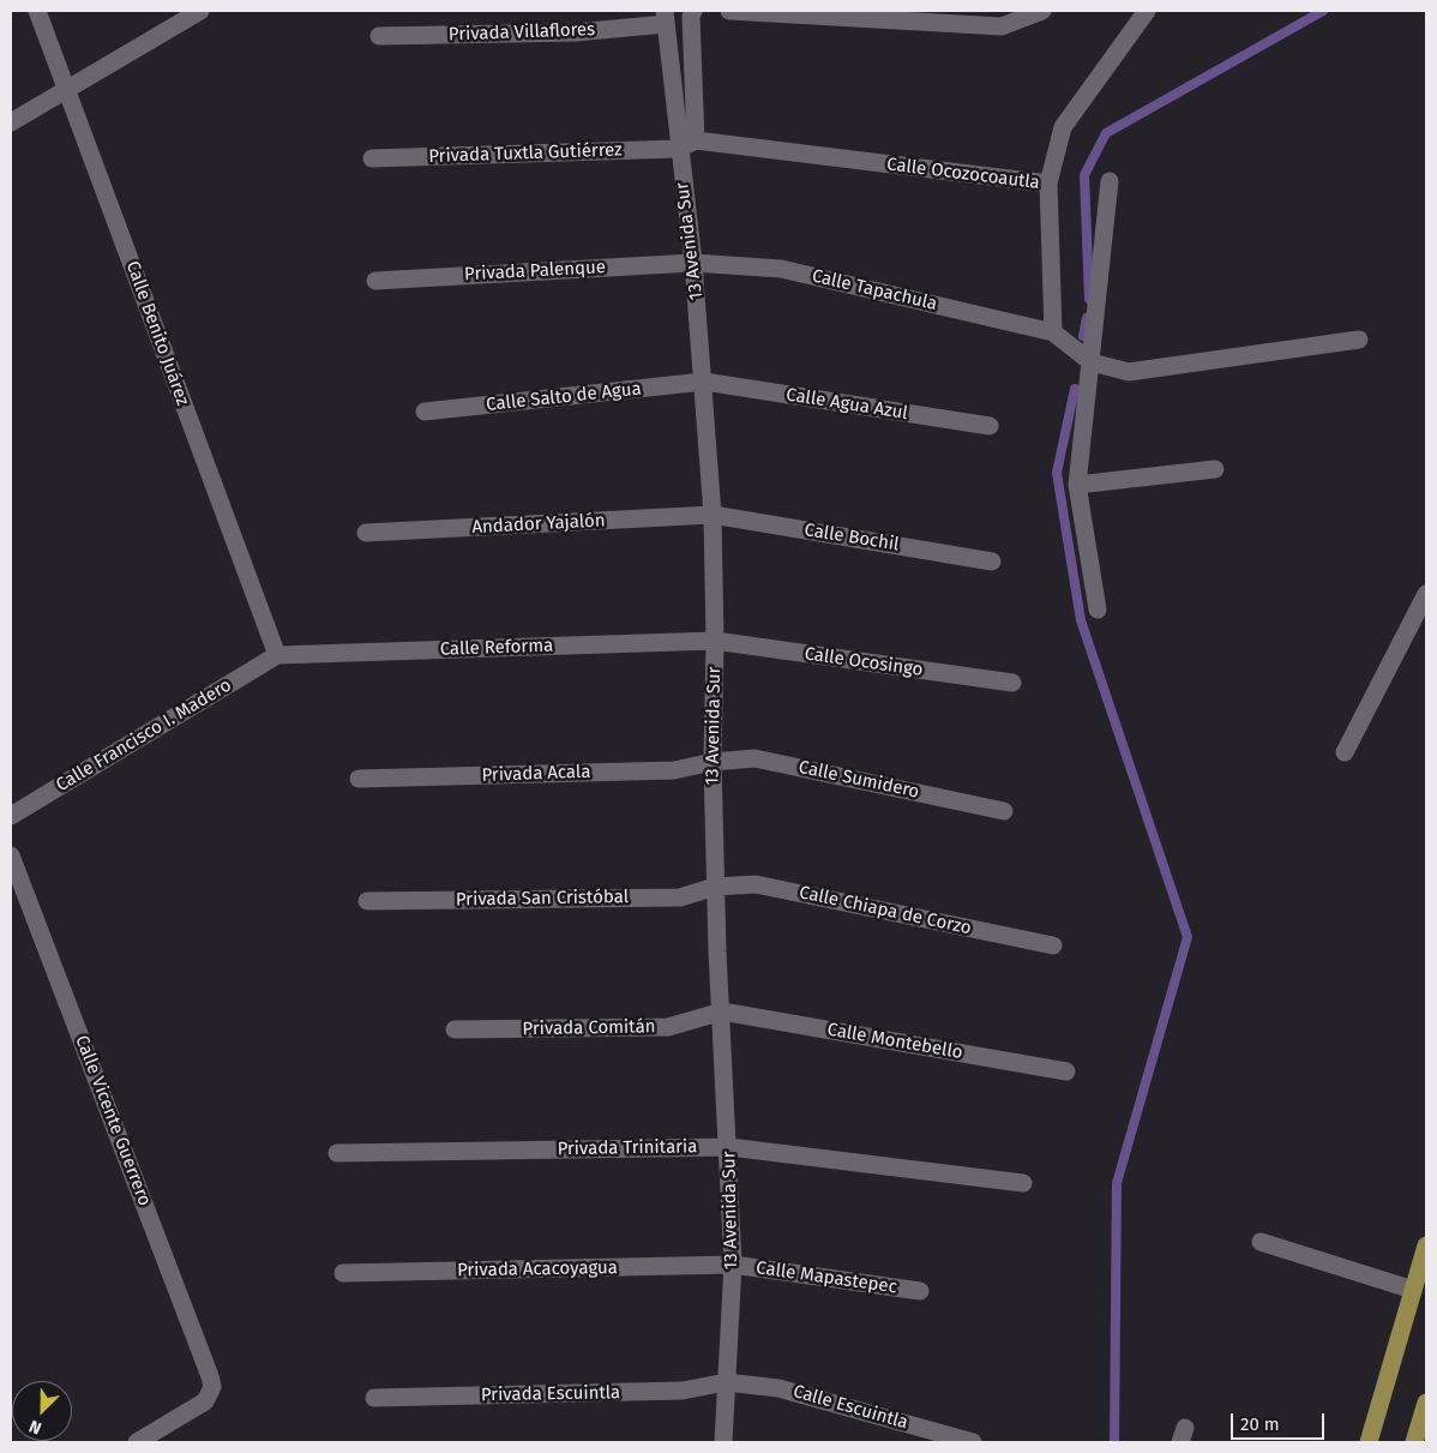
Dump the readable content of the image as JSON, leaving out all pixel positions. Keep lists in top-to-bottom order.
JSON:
{
  "streets": {
    "street": [
      "Privada Villaflores",
      "Privada Tuxtla Gutiérrez",
      "Calle Ocozocoautla",
      "13 Avenida Sur",
      "Privada Palenque",
      "Calle Tapachula",
      "Calle Benito Juárez",
      "Calle Salto de Agua",
      "Calle Agua Azul",
      "Andador Yajalón",
      "Calle Bochil",
      "Calle Reforma",
      "Calle Ocosingo",
      "Calle Francisco I. Madero",
      "Privada Acala",
      "Calle Sumidero",
      "Privada San Cristóbal",
      "Calle Chiapa de Corzo",
      "Privada Comitán",
      "Calle Montebello",
      "Calle Vicente Guerrero",
      "Privada Trinitaria",
      "Privada Acacoyagua",
      "Calle Mapastepec",
      "Privada Escuintla",
      "Calle Escuintla"
    ]
  },
  "crossings": [
    ["Privada Villaflores", "13 Avenida Sur"],
    ["Privada Tuxtla Gutiérrez", "13 Avenida Sur"],
    ["13 Avenida Sur", "Privada Palenque"],
    ["13 Avenida Sur", "Calle Tapachula"],
    ["13 Avenida Sur", "Calle Salto de Agua"],
    ["13 Avenida Sur", "Calle Agua Azul"],
    ["13 Avenida Sur", "Andador Yajalón"],
    ["13 Avenida Sur", "Calle Bochil"],
    ["13 Avenida Sur", "Calle Reforma"],
    ["13 Avenida Sur", "Calle Ocosingo"],
    ["13 Avenida Sur", "Privada Acala"],
    ["13 Avenida Sur", "Calle Sumidero"],
    ["13 Avenida Sur", "Privada San Cristóbal"],
    ["13 Avenida Sur", "Calle Chiapa de Corzo"],
    ["13 Avenida Sur", "Privada Comitán"],
    ["13 Avenida Sur", "Calle Montebello"],
    ["13 Avenida Sur", "Privada Trinitaria"],
    ["13 Avenida Sur", "Privada Acacoyagua"],
    ["13 Avenida Sur", "Calle Mapastepec"],
    ["13 Avenida Sur", "Privada Escuintla"],
    ["13 Avenida Sur", "Calle Escuintla"],
    ["Privada Palenque", "Calle Tapachula"],
    ["Calle Benito Juárez", "Calle Reforma"],
    ["Calle Benito Juárez", "Calle Francisco I. Madero"],
    ["Calle Salto de Agua", "Calle Agua Azul"],
    ["Andador Yajalón", "Calle Bochil"],
    ["Calle Reforma", "Calle Ocosingo"],
    ["Calle Reforma", "Calle Francisco I. Madero"],
    ["Privada Acala", "Calle Sumidero"],
    ["Privada San Cristóbal", "Calle Chiapa de Corzo"],
    ["Privada Comitán", "Calle Montebello"],
    ["Privada Acacoyagua", "Calle Mapastepec"],
    ["Privada Escuintla", "Calle Escuintla"]
  ],
  "scale_bar": "20 m",
  "north": "bottom left"
}
